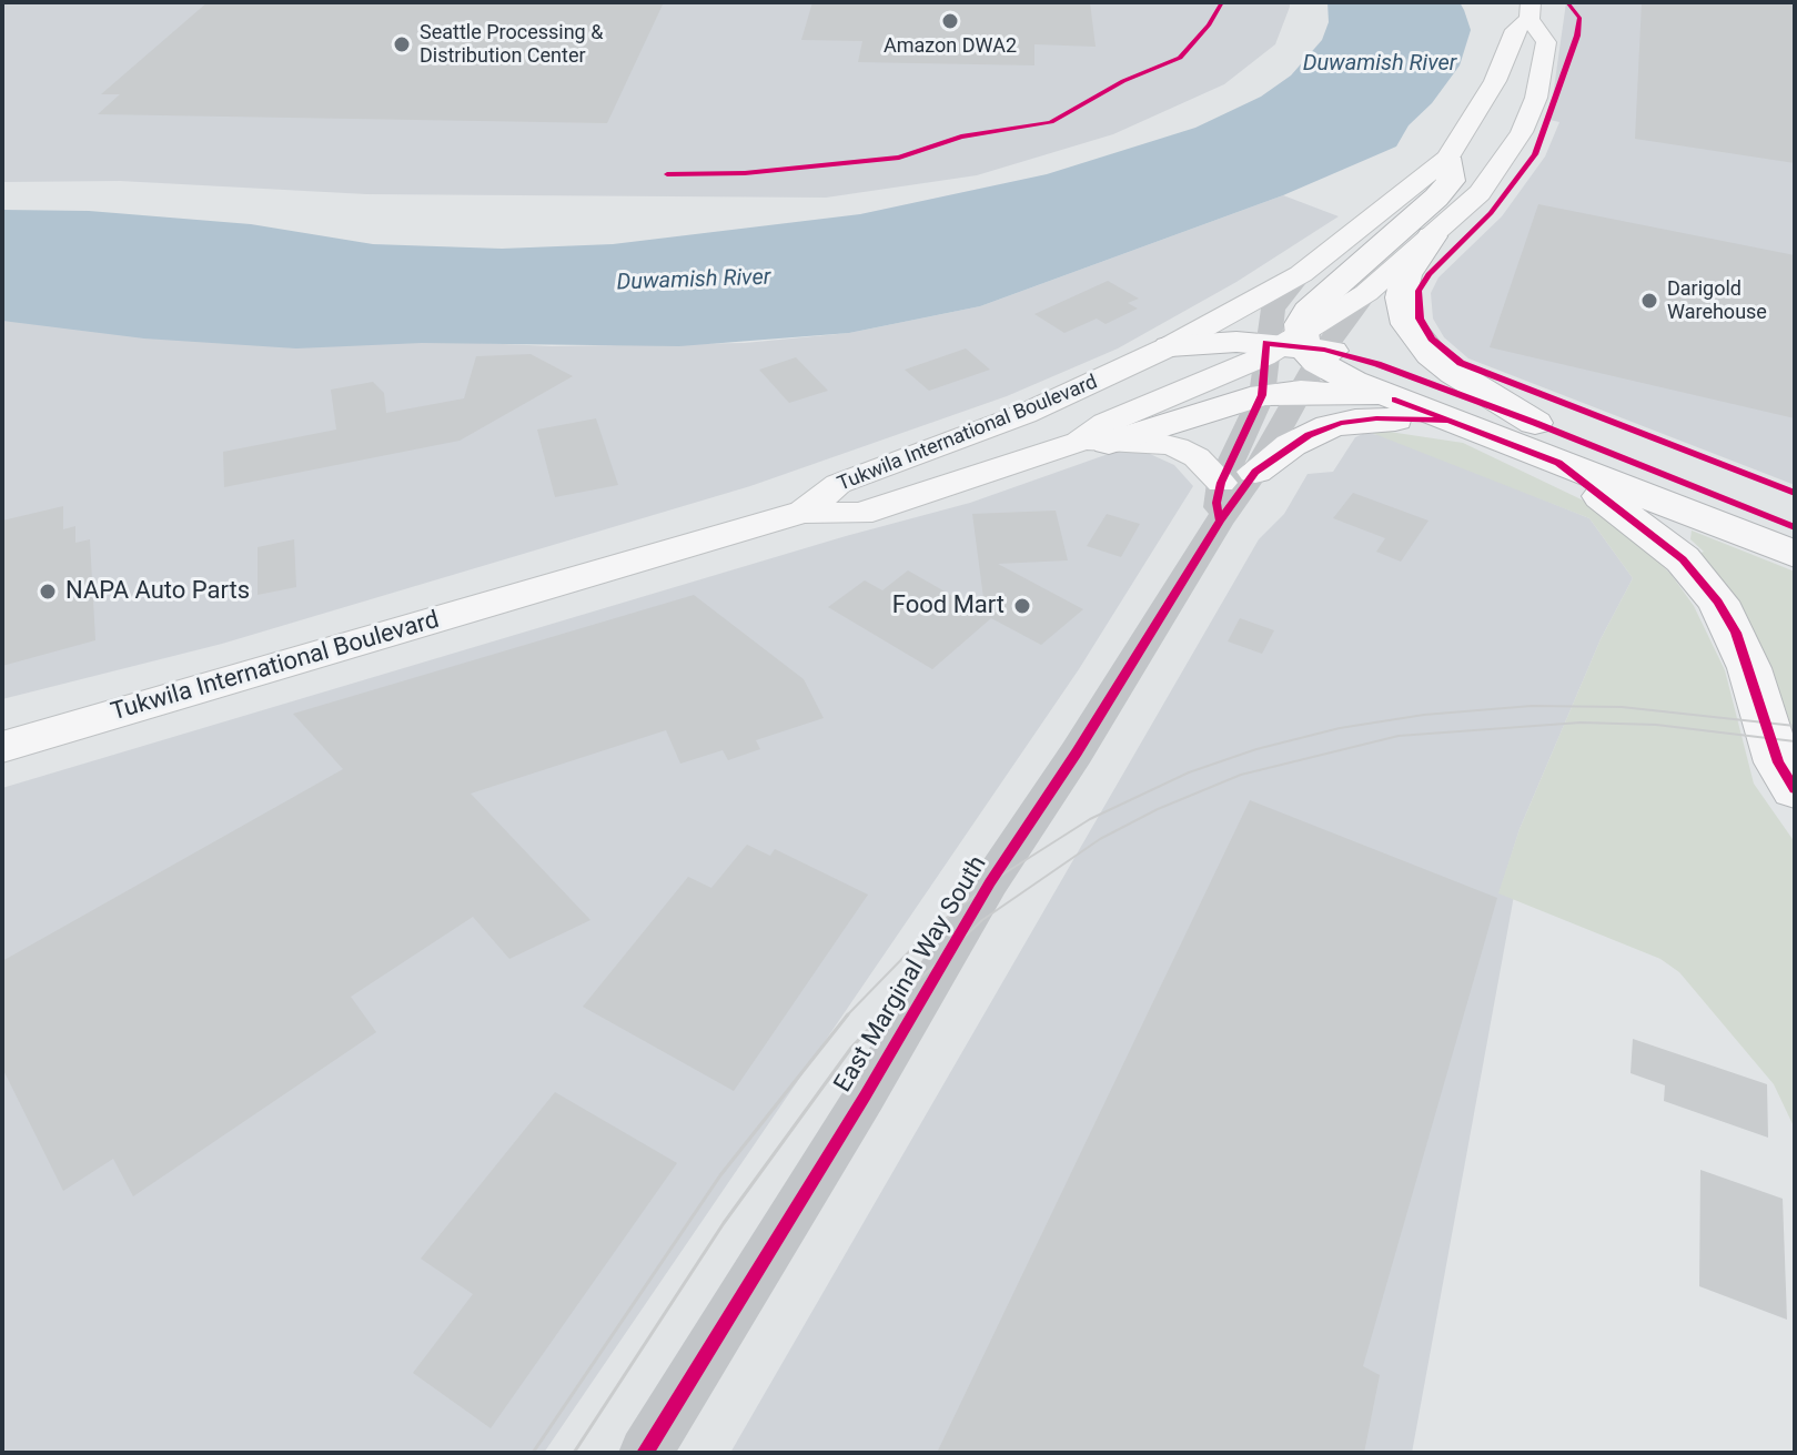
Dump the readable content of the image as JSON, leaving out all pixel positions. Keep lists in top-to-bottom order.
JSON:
{
  "streets": {
    "main road": ["Tukwila International Boulevard"],
    "street": ["East Marginal Way South"]
  },
  "water": ["Duwamish River"],
  "places": [
    "Amazon DWA2",
    "Seattle Processing & Distribution Center",
    "Darigold Warehouse",
    "NAPA Auto Parts",
    "Food Mart"
  ]
}
